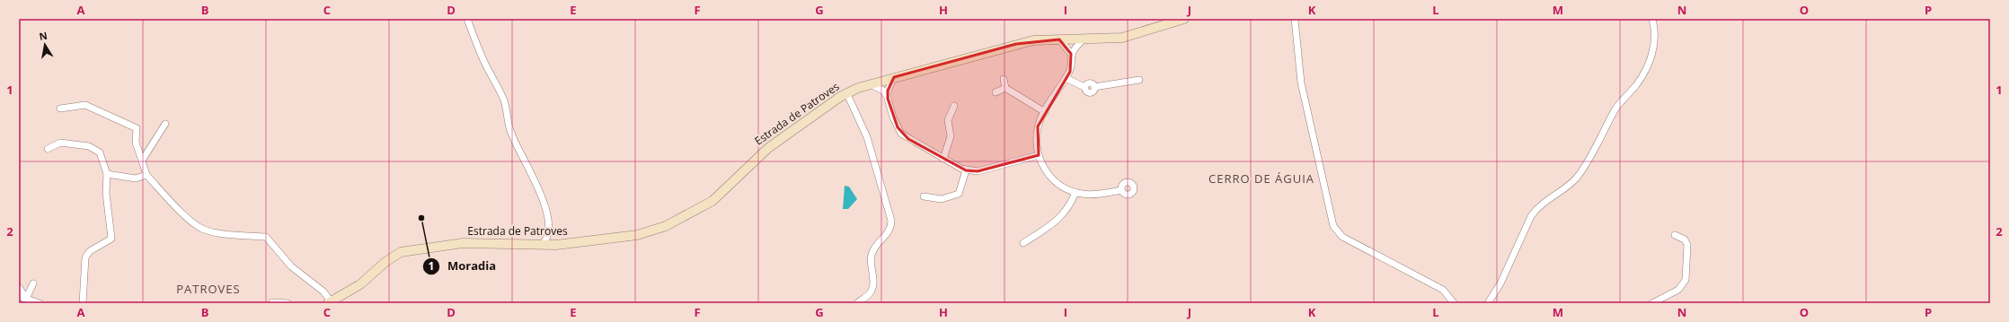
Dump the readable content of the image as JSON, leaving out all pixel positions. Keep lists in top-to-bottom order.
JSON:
{
  "streets": {
    "street": ["Estrada de Patroves"]
  },
  "districts": ["CERRO DE ÁGUIA", "PATROVES"],
  "places": ["Moradia"],
  "north": "top",
  "grid": {
    "columns": [
      "A",
      "B",
      "C",
      "D",
      "E",
      "F",
      "G",
      "H",
      "I",
      "J",
      "K",
      "L",
      "M",
      "N",
      "O",
      "P"
    ],
    "rows": ["1", "2"]
  }
}
